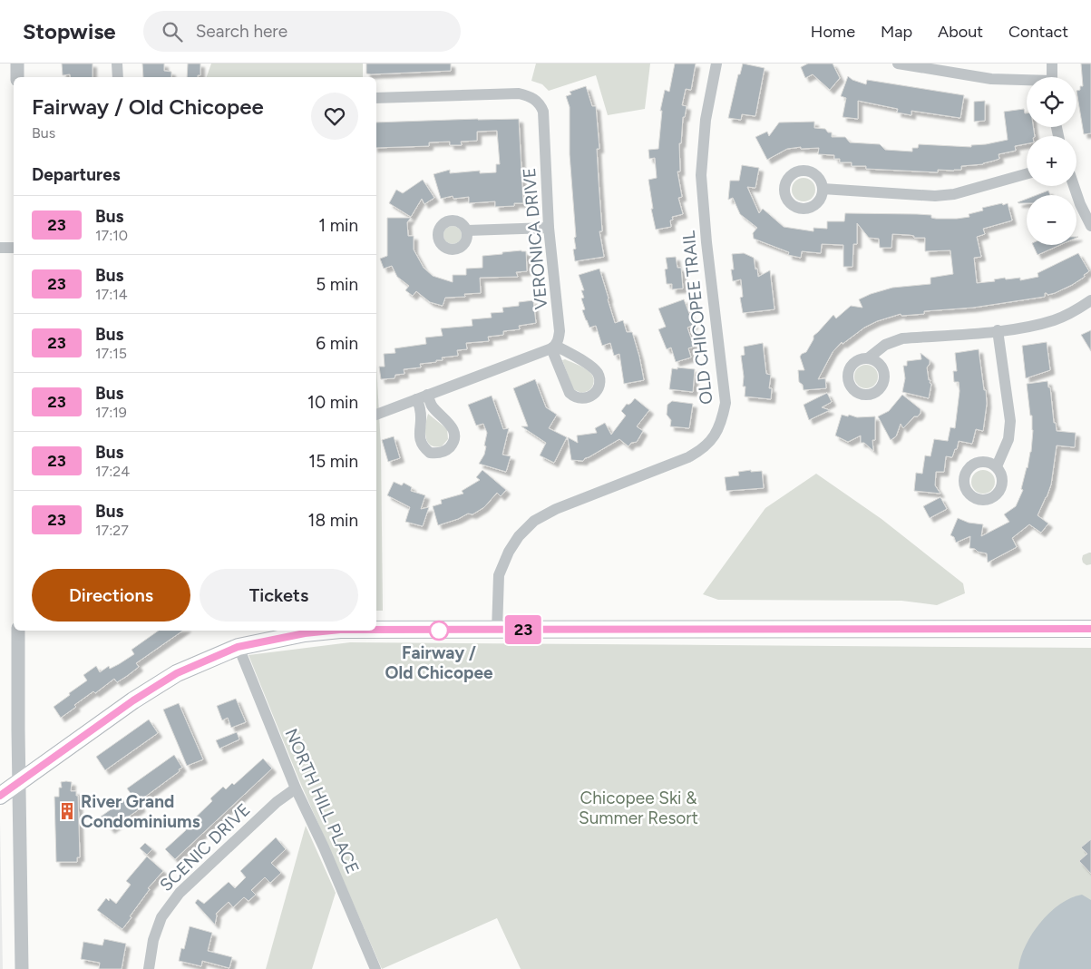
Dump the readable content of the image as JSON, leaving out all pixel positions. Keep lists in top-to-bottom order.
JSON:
{
  "streets": {
    "street": [
      "VERONICA DRIVE",
      "OLD CHICOPEE TRAIL",
      "NORTH HILL PLACE",
      "SCENIC DRIVE"
    ]
  },
  "crossings": [
    ["NORTH HILL PLACE", "SCENIC DRIVE"]
  ],
  "parks": ["Chicopee Ski & Summer Resort"],
  "places": {
    "other": ["Fairway / Old Chicopee"],
    "building": ["River Grand Condominiums"]
  },
  "lines": ["bus line 23"],
  "page": {
    "header": "Stopwise",
    "search": "Search here",
    "nav": [
      "Home",
      "Map",
      "About",
      "Contact"
    ],
    "on_map": "23",
    "map_buttons": ["+", "−"],
    "heading": [
      ["Fairway / Old Chicopee", "Bus"],
      "Departures"
    ],
    "list": [
      {
        "mark": "23",
        "name": "Bus",
        "note": "17:10",
        "value": "1 min"
      },
      {
        "mark": "23",
        "name": "Bus",
        "note": "17:14",
        "value": "5 min"
      },
      {
        "mark": "23",
        "name": "Bus",
        "note": "17:15",
        "value": "6 min"
      },
      {
        "mark": "23",
        "name": "Bus",
        "note": "17:19",
        "value": "10 min"
      },
      {
        "mark": "23",
        "name": "Bus",
        "note": "17:24",
        "value": "15 min"
      },
      {
        "mark": "23",
        "name": "Bus",
        "note": "17:27",
        "value": "18 min"
      }
    ],
    "buttons": ["Directions", "Tickets"]
  }
}
